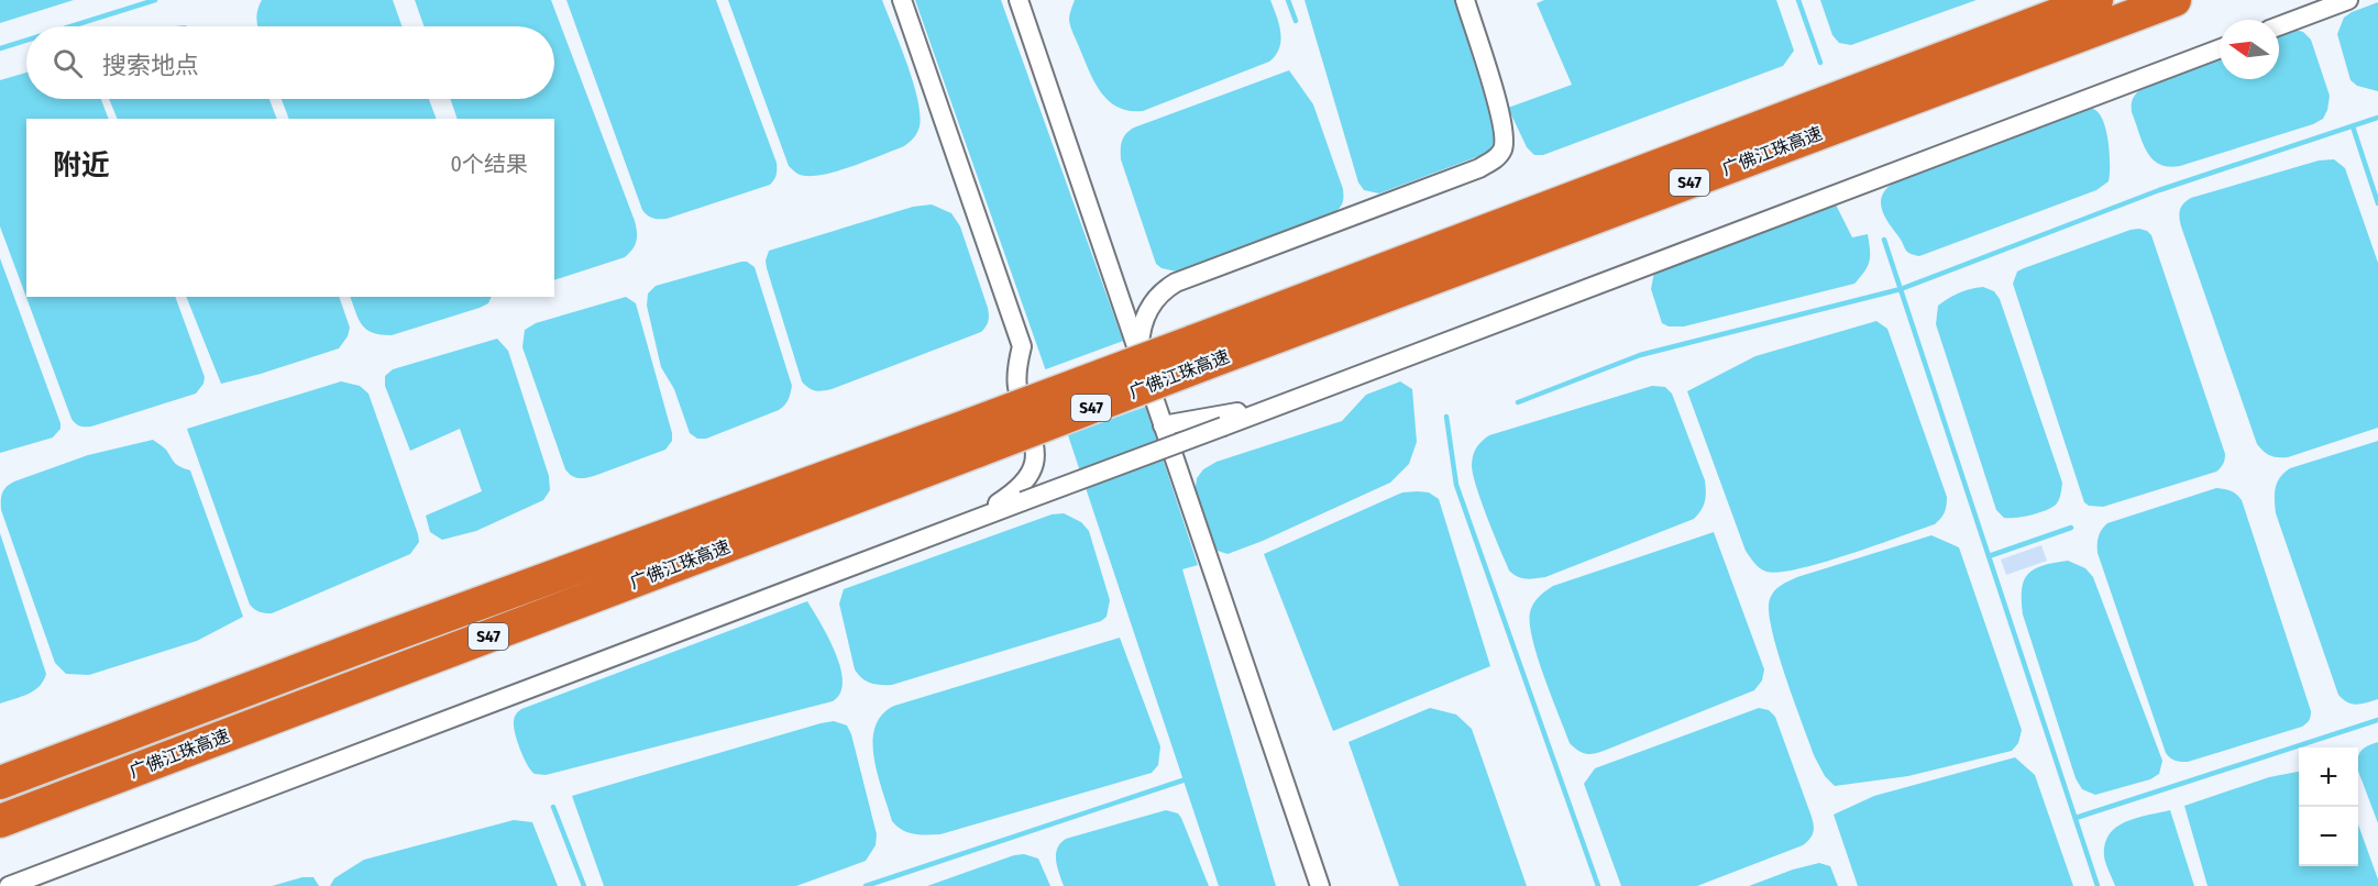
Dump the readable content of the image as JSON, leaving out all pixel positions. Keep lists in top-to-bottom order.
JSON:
{
  "streets": {
    "highway": ["广佛江珠高速", "S47"]
  },
  "north": "left",
  "page": {
    "search": "搜索地点",
    "heading": ["附近", "0个结果"],
    "map_buttons": ["+", "−"]
  }
}
